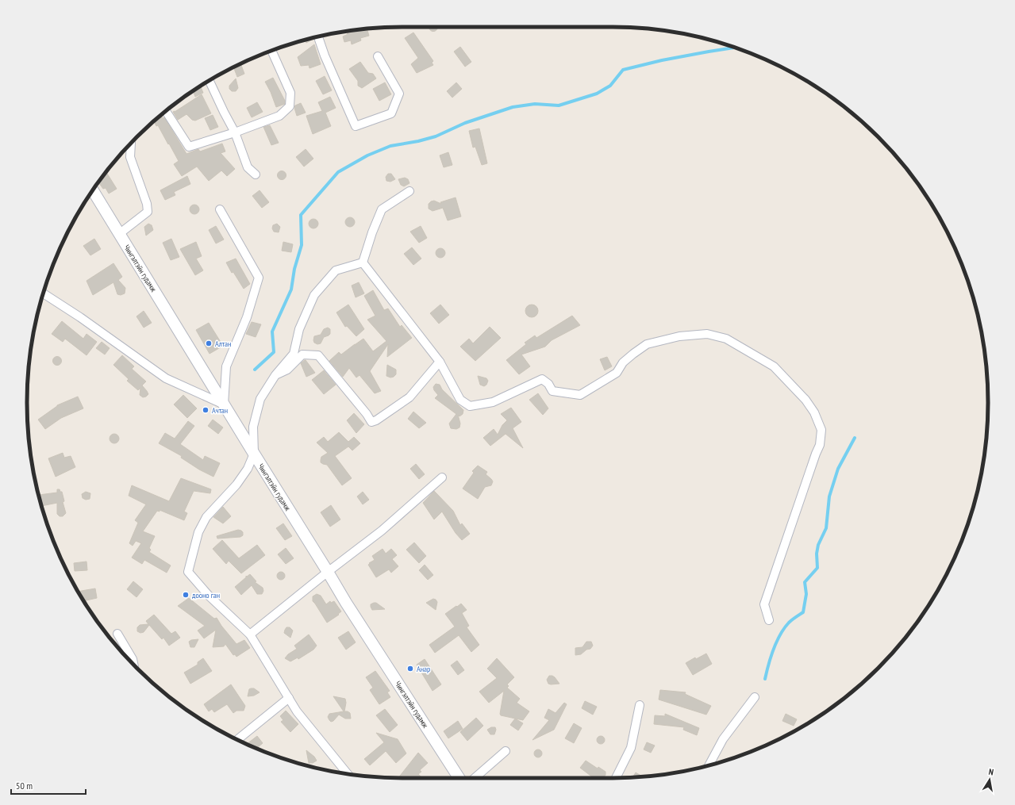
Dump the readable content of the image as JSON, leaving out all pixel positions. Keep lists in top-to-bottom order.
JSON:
{
  "streets": {
    "main road": ["Чингэлтэйн гудамж"]
  },
  "places": [
    "Алтан",
    "Ачтан",
    "дооно ган",
    "Анар"
  ],
  "scale_bar": "50 m",
  "north": "top"
}
